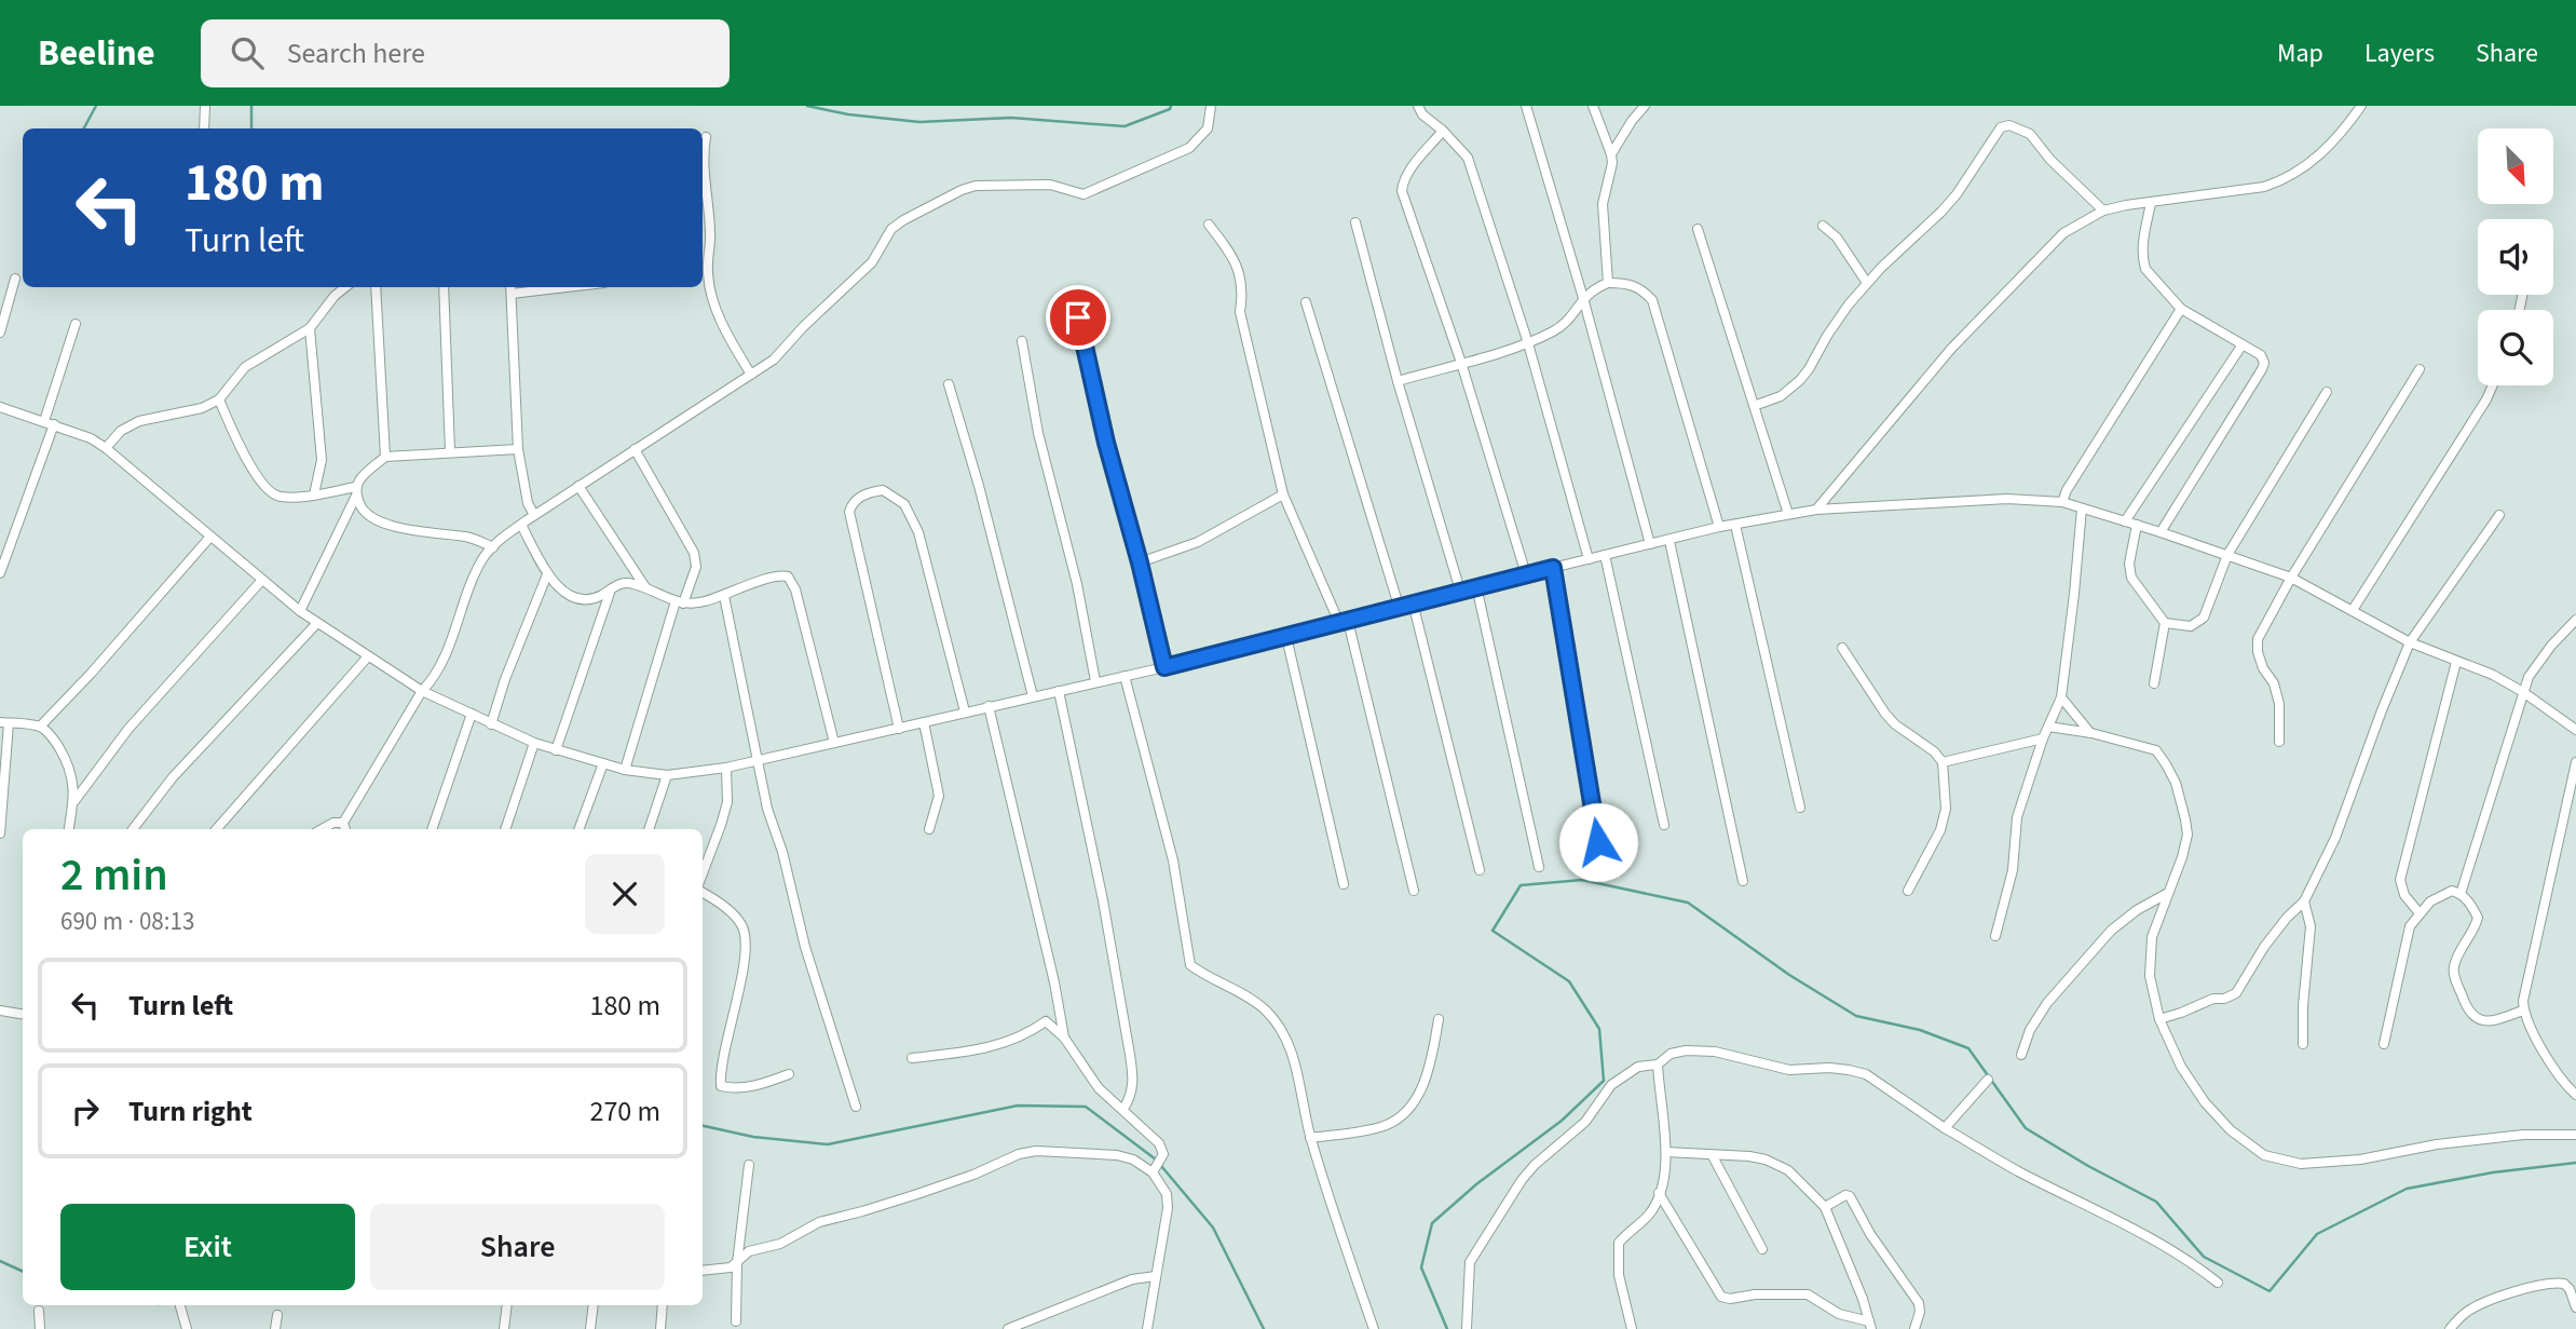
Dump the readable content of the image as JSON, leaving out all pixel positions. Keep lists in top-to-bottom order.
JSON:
{
  "north": "bottom right",
  "page": {
    "header": "Beeline",
    "search": "Search here",
    "nav": ["Map", "Layers", "Share"],
    "turn": ["180 m", "Turn left"],
    "heading": ["2 min", "690 m · 08:13"],
    "list": [
      {
        "name": "Turn left",
        "value": "180 m"
      },
      {
        "name": "Turn right",
        "value": "270 m"
      }
    ],
    "buttons": ["Exit", "Share"]
  }
}
